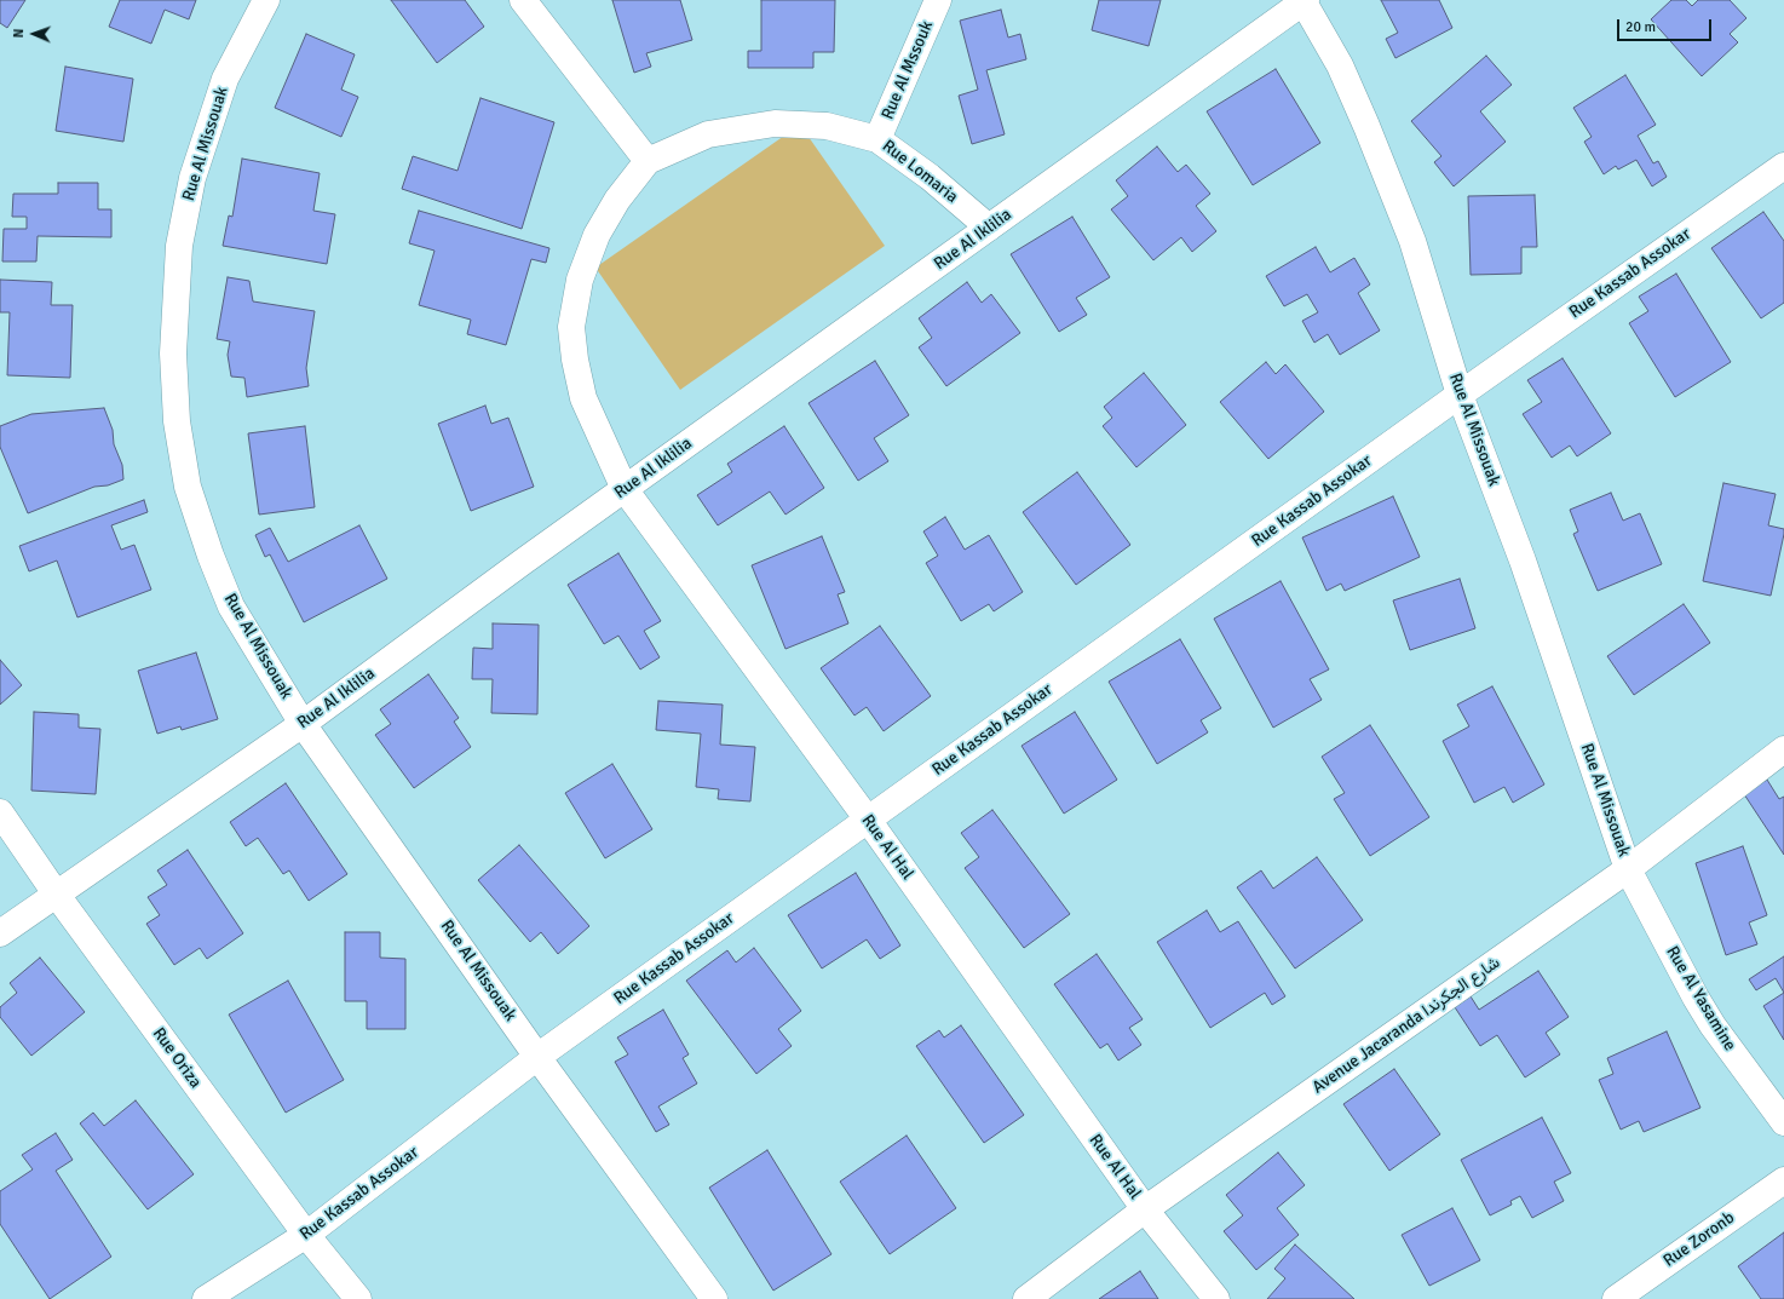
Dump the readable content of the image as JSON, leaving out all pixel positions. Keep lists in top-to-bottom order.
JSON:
{
  "streets": {
    "street": [
      "Rue Al Mssouk",
      "Rue Al Missouak",
      "Rue Lomaria",
      "Rue Al Iklilia",
      "Rue Kassab Assokar",
      "Rue Al Hal",
      "Rue Al Yasamine",
      "Avenue Jacaranda شارع الجكرندا",
      "Rue Oriza",
      "Rue Zoronb"
    ]
  },
  "crossings": [
    ["Rue Al Mssouk", "Rue Lomaria"],
    ["Rue Al Missouak", "Rue Al Iklilia"],
    ["Rue Al Missouak", "Rue Kassab Assokar"],
    ["Rue Al Missouak", "Rue Al Yasamine"],
    ["Rue Al Missouak", "Avenue Jacaranda شارع الجكرندا"],
    ["Rue Lomaria", "Rue Al Iklilia"],
    ["Rue Lomaria", "Rue Al Hal"],
    ["Rue Al Iklilia", "Rue Al Hal"],
    ["Rue Al Iklilia", "Rue Oriza"],
    ["Rue Kassab Assokar", "Rue Al Hal"],
    ["Rue Kassab Assokar", "Rue Oriza"],
    ["Rue Al Hal", "Avenue Jacaranda شارع الجكرندا"],
    ["Rue Al Yasamine", "Avenue Jacaranda شارع الجكرندا"]
  ],
  "scale_bar": "20 m",
  "north": "left"
}
